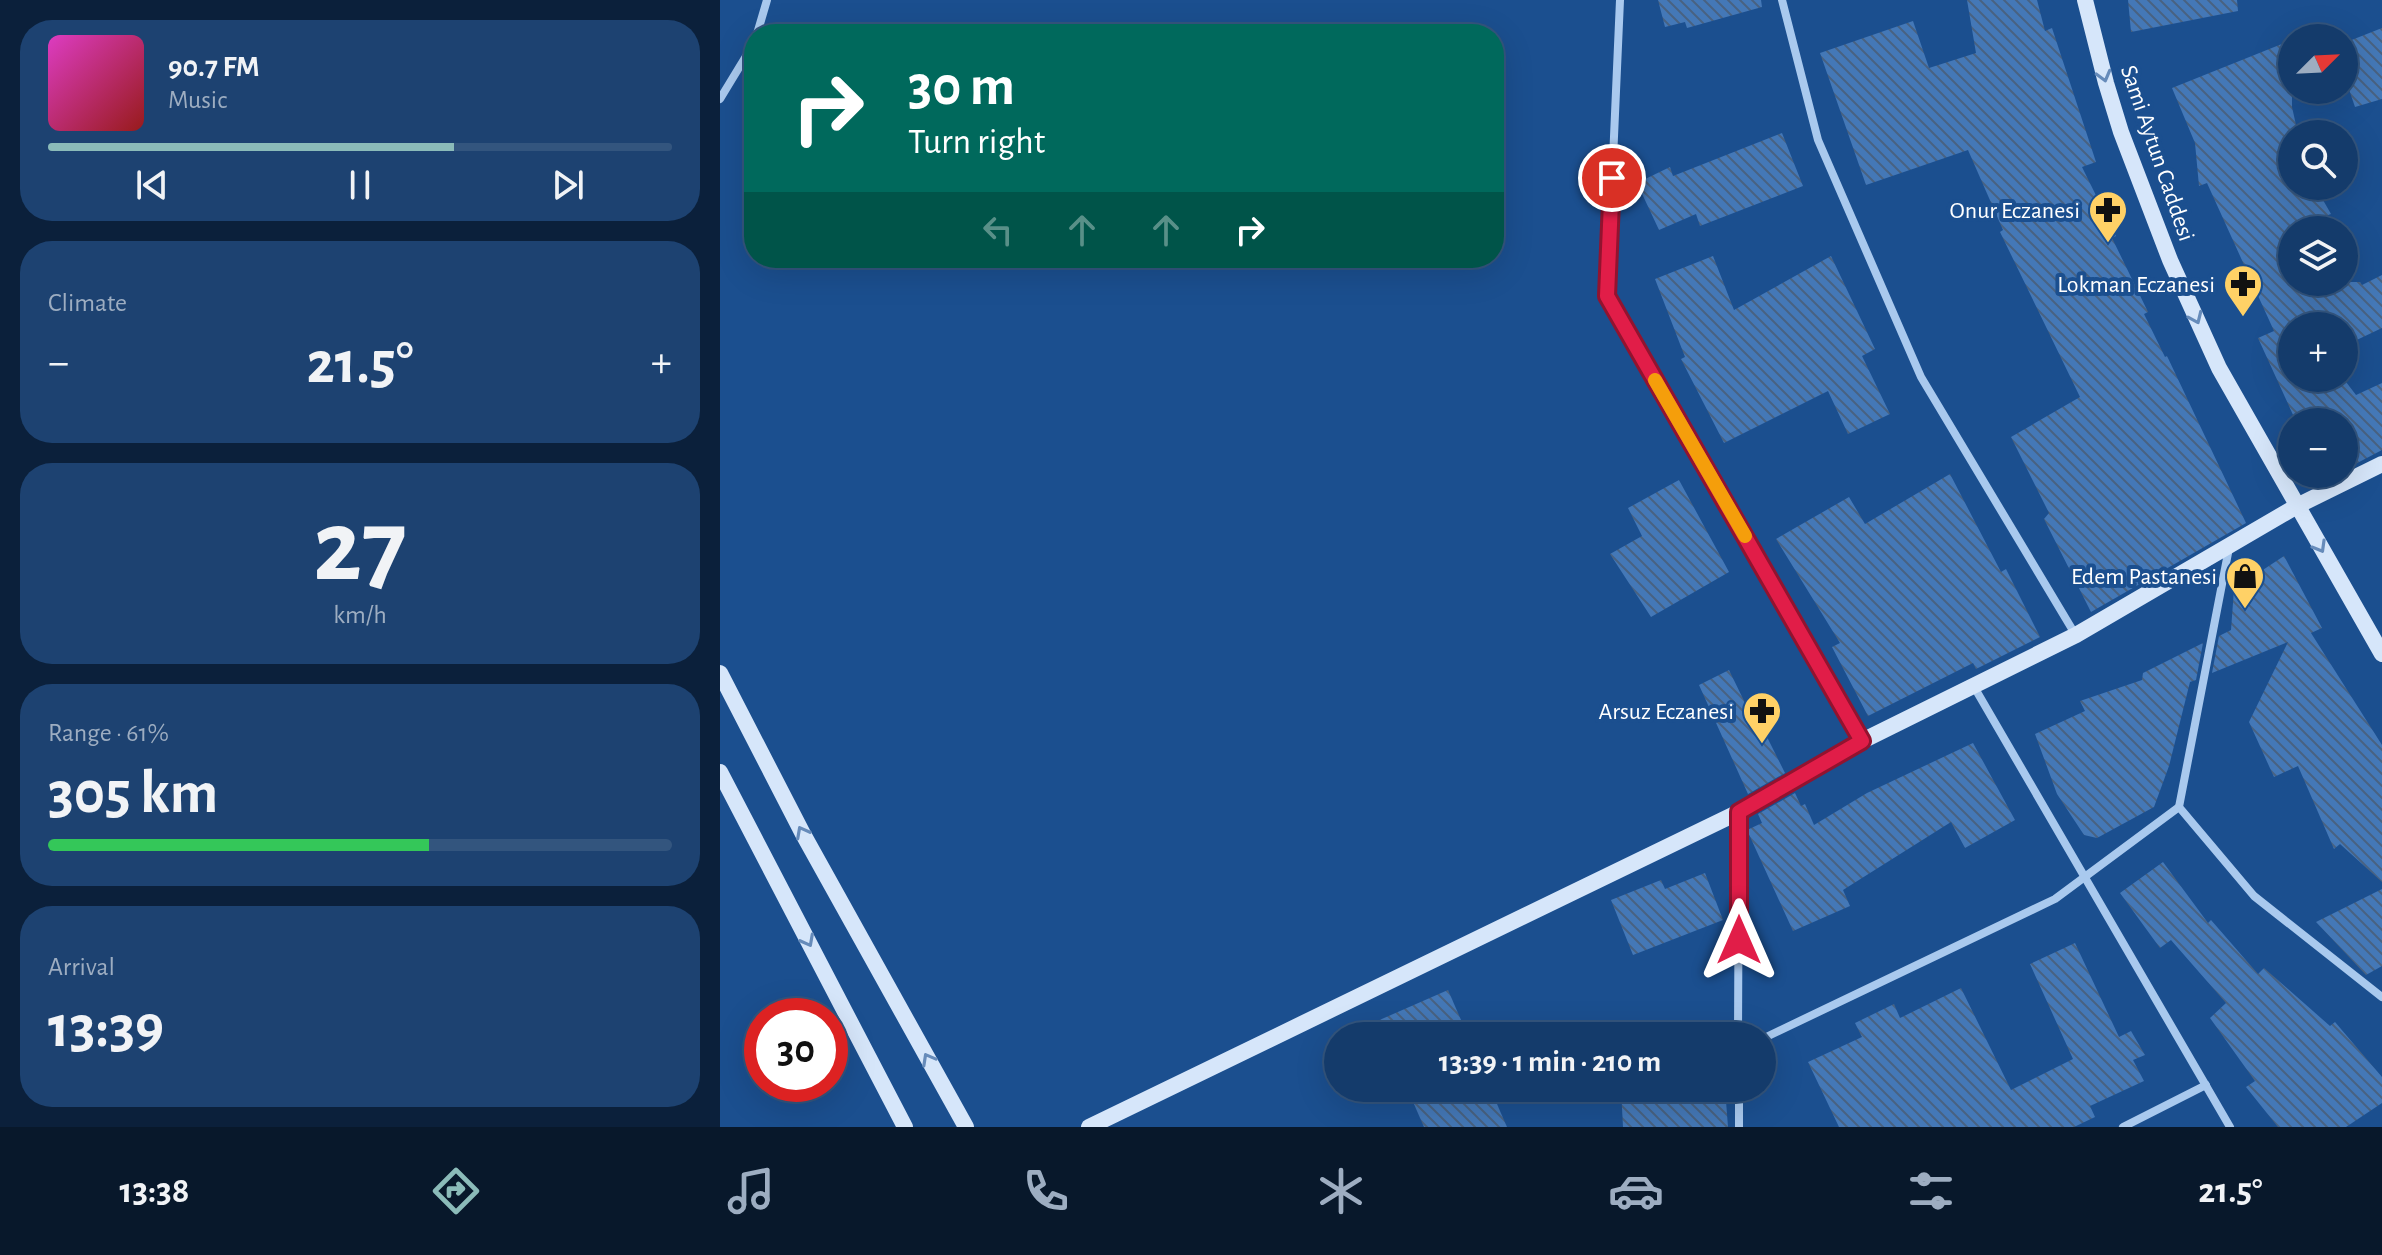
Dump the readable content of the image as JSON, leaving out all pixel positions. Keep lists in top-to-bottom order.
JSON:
{
  "streets": {
    "street": ["Sami Aytun Caddesi"]
  },
  "one_way": ["Sami Aytun Caddesi"],
  "places": {
    "pharmacy": ["Onur Eczanesi", "Lokman Eczanesi", "Arsuz Eczanesi"],
    "shop": ["Edem Pastanesi"]
  },
  "north": "top right",
  "page": {
    "map_buttons": ["+", "−"],
    "turn": ["30 m", "Turn right"],
    "song": ["90.7 FM", "Music"],
    "tile": [
      "Climate",
      ["27", "km/h"],
      ["Range · 61%", "305 km"],
      ["Arrival", "13:39"]
    ],
    "heat": ["−", "21.5°", "+"],
    "limit": "30",
    "trip": "13:39 · 1 min · 210 m",
    "tabs": ["13:38", "21.5°"]
  }
}
